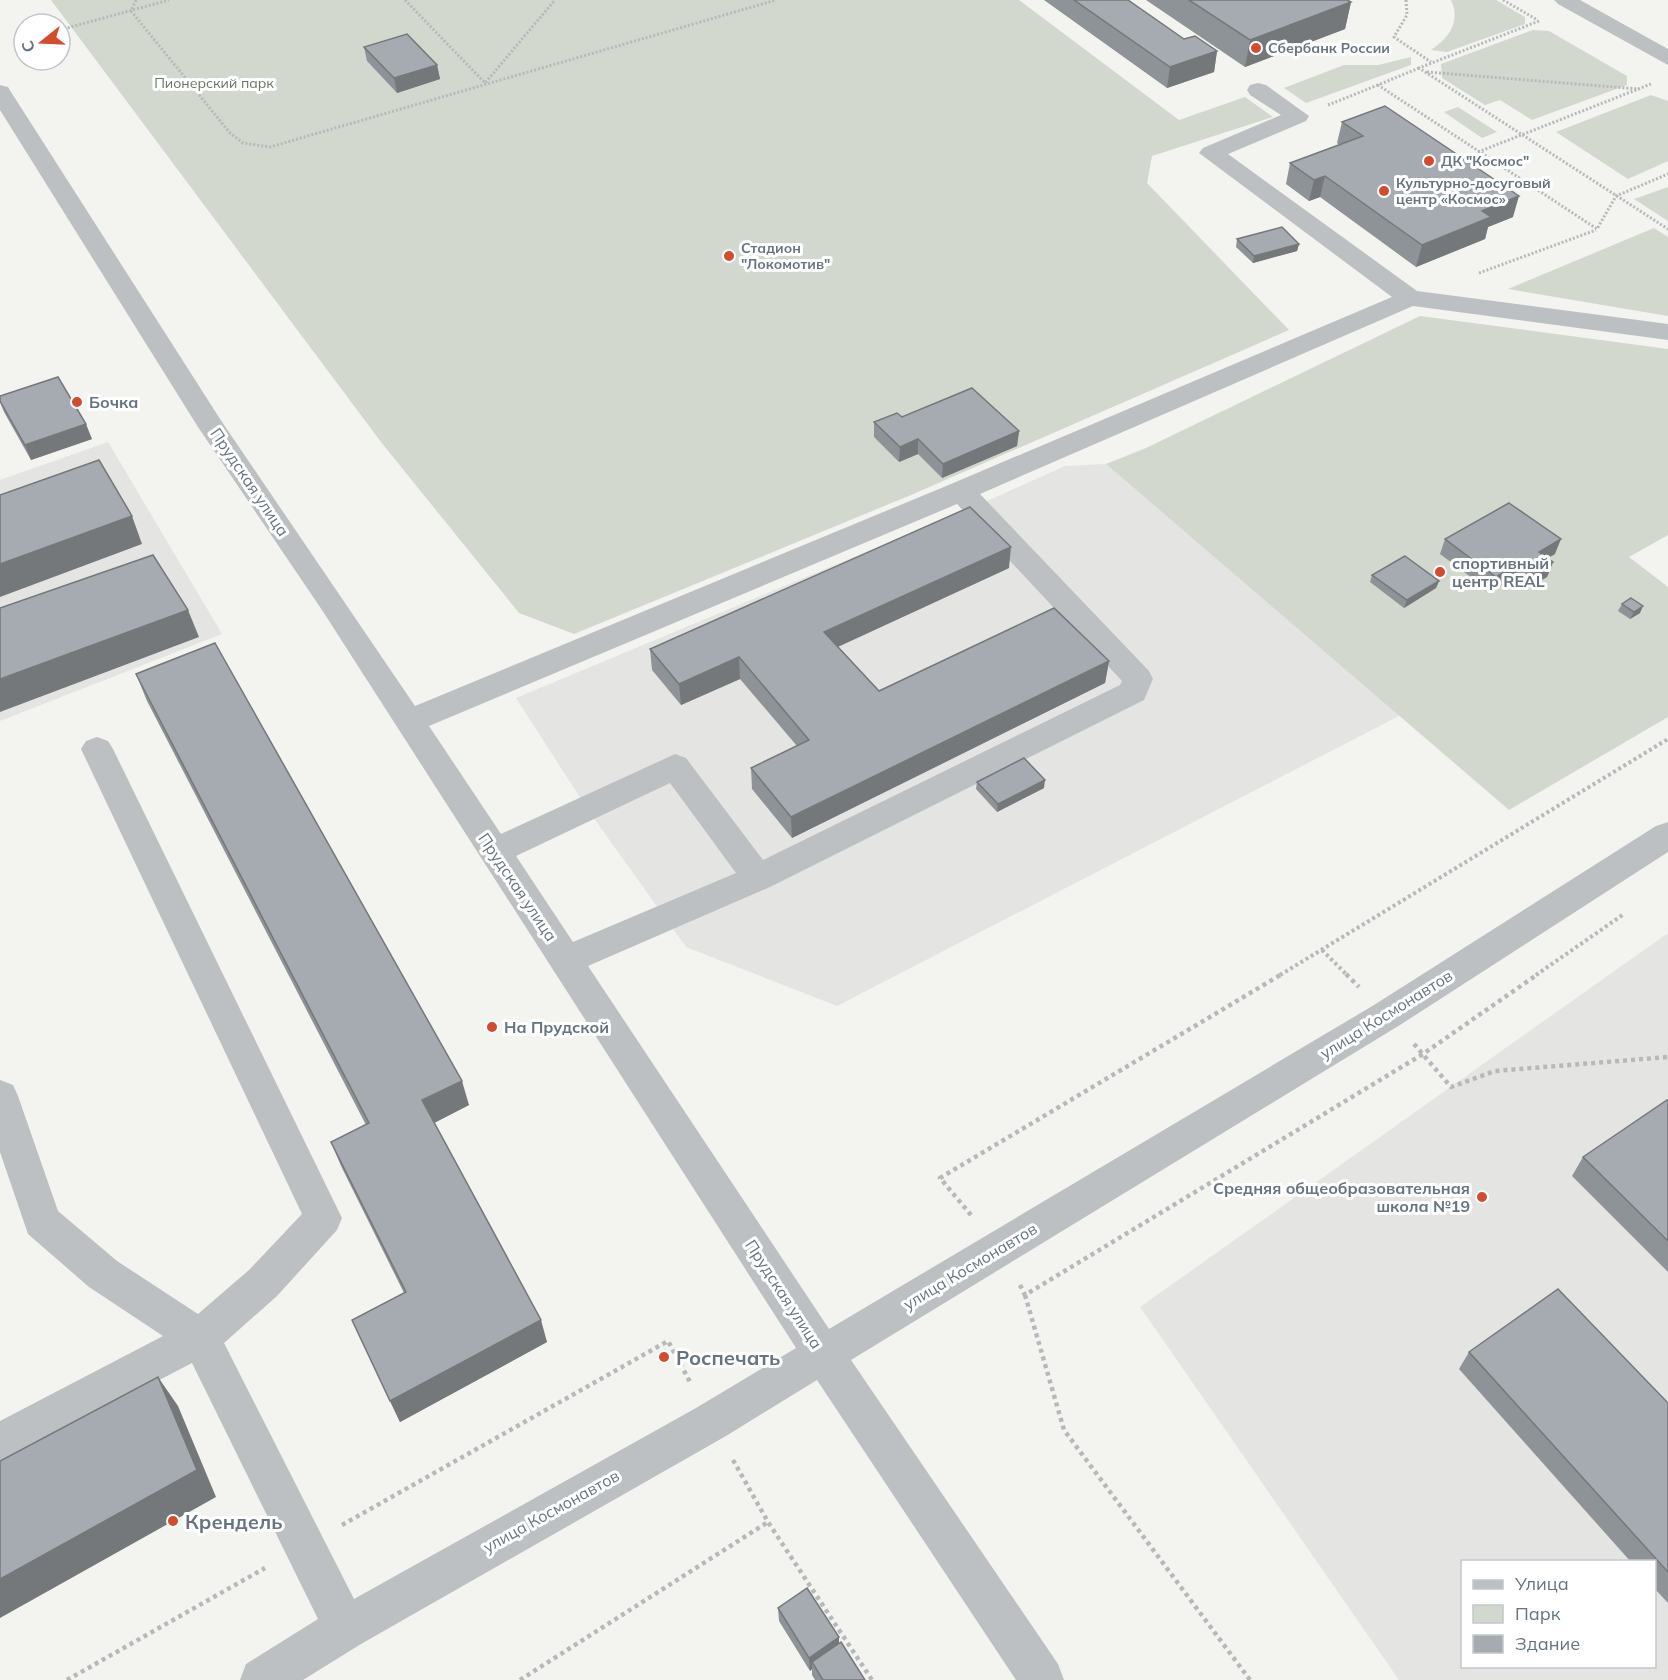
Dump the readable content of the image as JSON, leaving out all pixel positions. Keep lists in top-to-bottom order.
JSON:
{
  "streets": {
    "street": ["Прудская улица", "улица Космонавтов"]
  },
  "crossings": [
    ["Прудская улица", "улица Космонавтов"]
  ],
  "parks": ["Пионерский парк"],
  "places": [
    "Сбербанк России",
    "ДК \"Космос\"",
    "Культурно-досуговый центр «Космос»",
    "Стадион \"Локомотив\"",
    "Бочка",
    "спортивный центр REAL",
    "На Прудской",
    "Средняя общеобразовательная школа №19",
    "Роспечать",
    "Крендель"
  ],
  "legend": ["Улица", "Парк", "Здание"],
  "north": "left"
}
